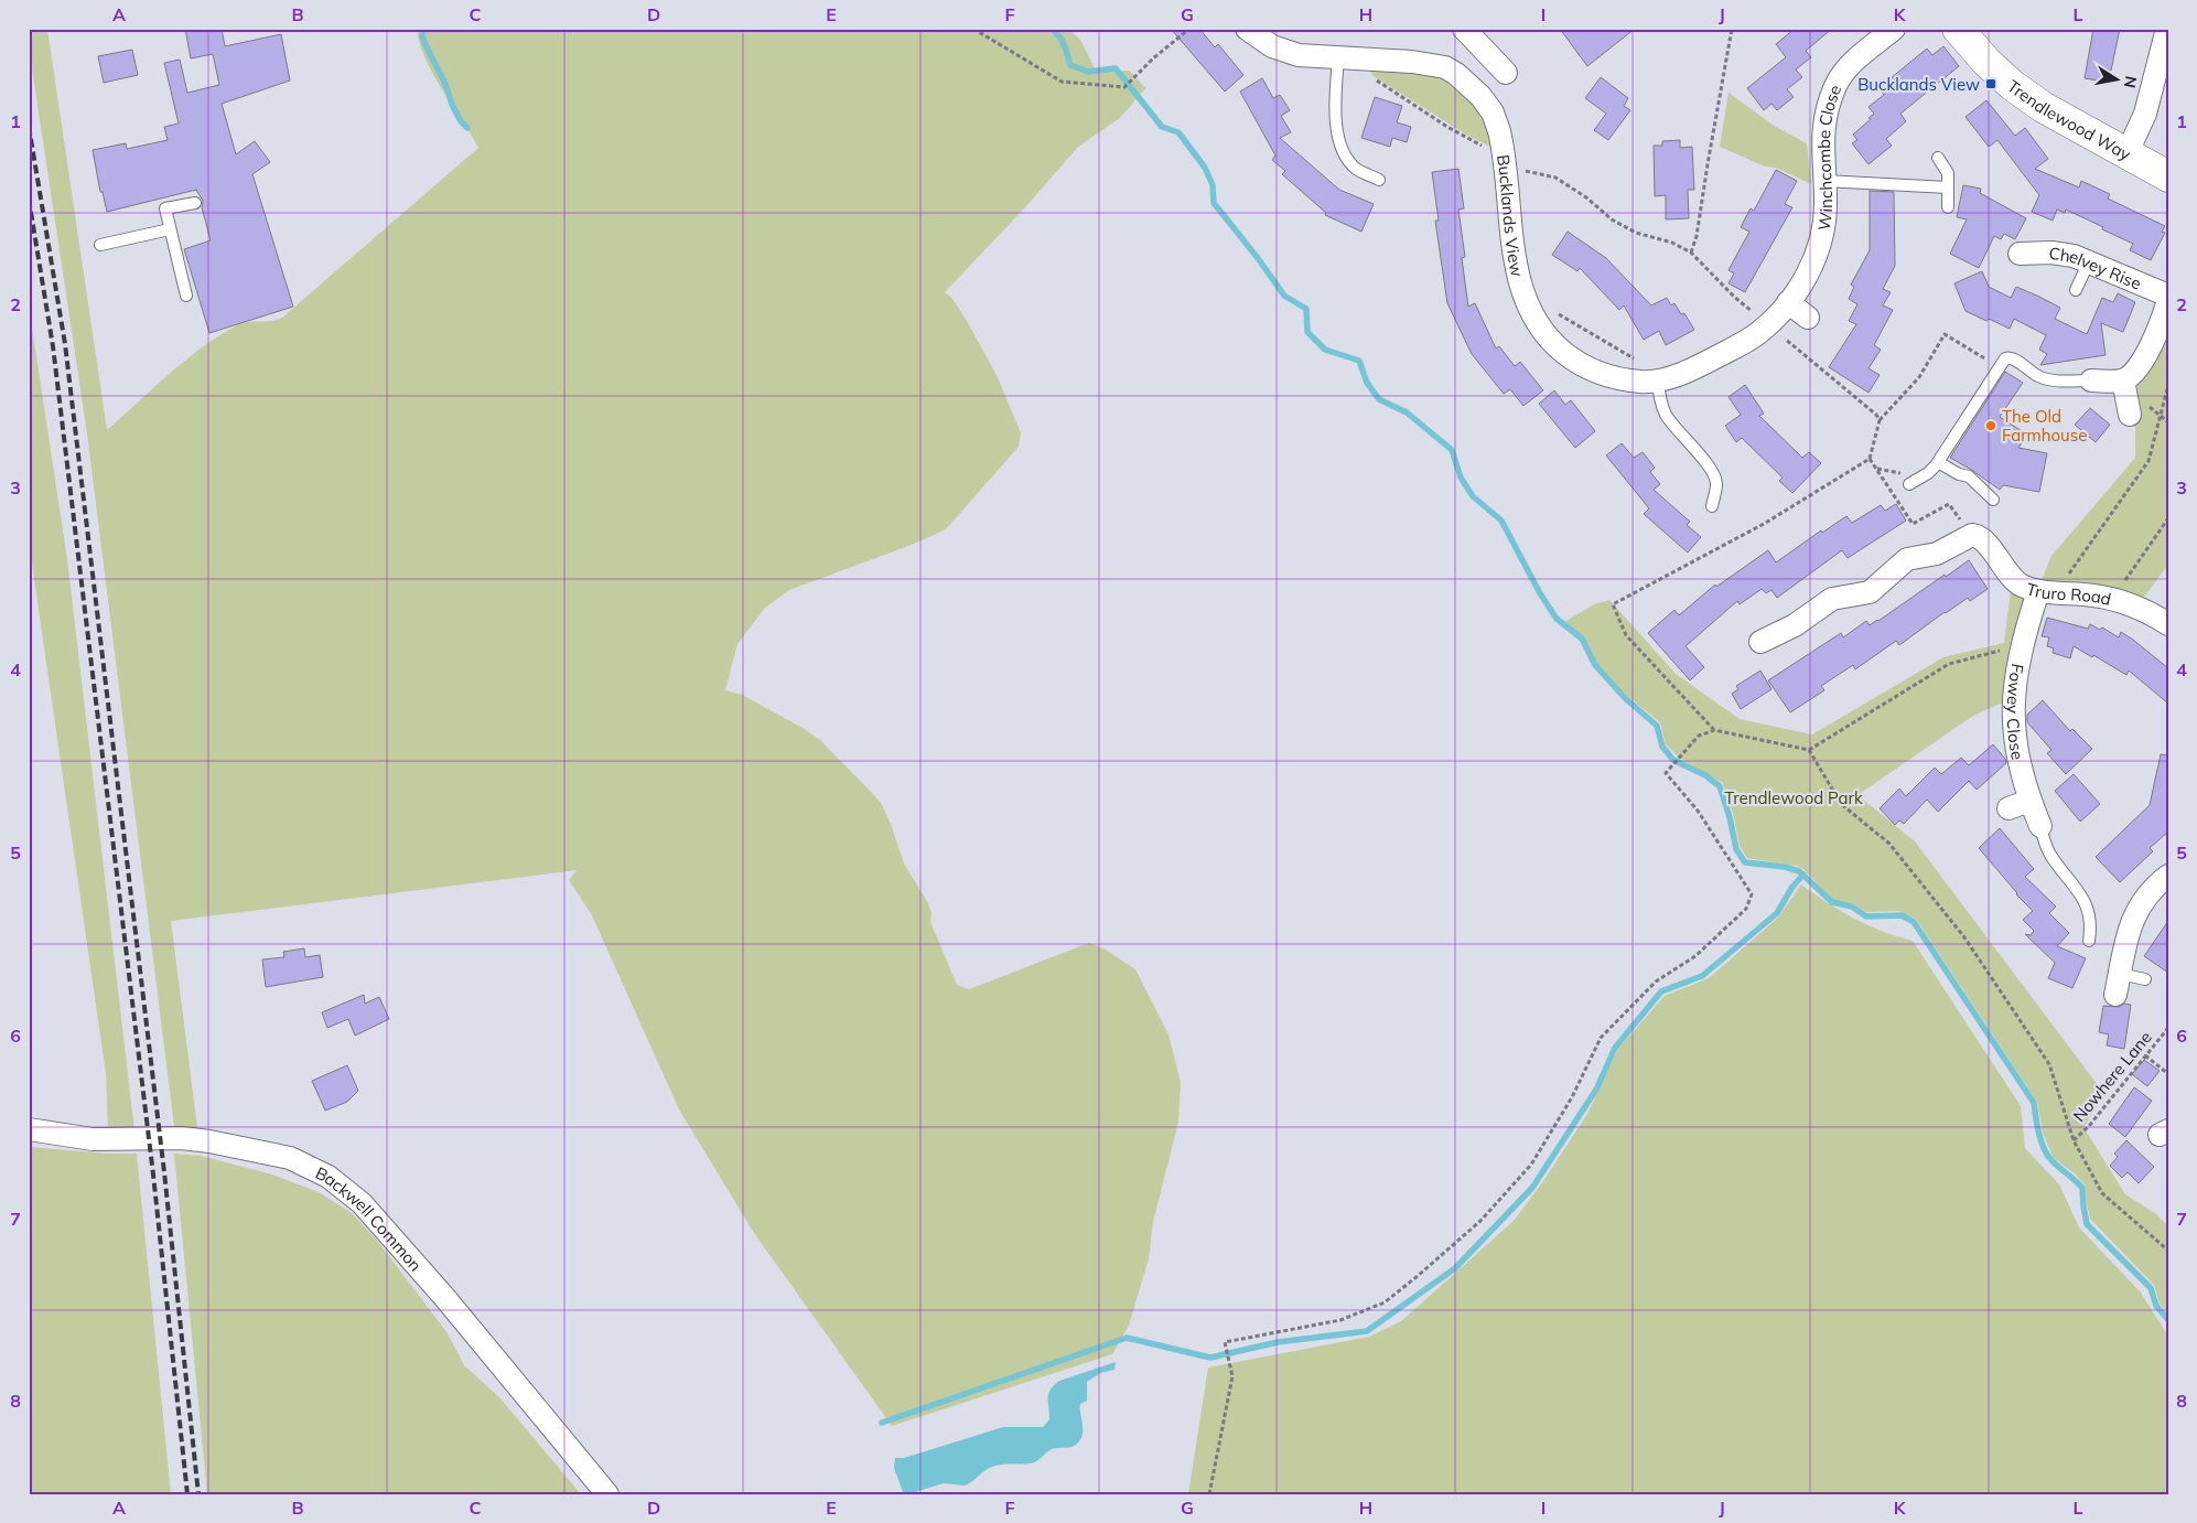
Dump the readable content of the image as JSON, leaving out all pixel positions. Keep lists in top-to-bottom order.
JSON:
{
  "streets": {
    "street": [
      "Trendlewood Way",
      "Winchcombe Close",
      "Bucklands View",
      "Chelvey Rise",
      "Truro Road",
      "Fowey Close",
      "Backwell Common"
    ],
    "path": ["Nowhere Lane"]
  },
  "crossings": [
    ["Winchcombe Close", "Bucklands View"],
    ["Truro Road", "Fowey Close"]
  ],
  "parks": ["Trendlewood Park"],
  "places": {
    "transit": ["Bucklands View"],
    "other": ["The Old Farmhouse"]
  },
  "north": "right",
  "grid": {
    "columns": [
      "A",
      "B",
      "C",
      "D",
      "E",
      "F",
      "G",
      "H",
      "I",
      "J",
      "K",
      "L"
    ],
    "rows": [
      "1",
      "2",
      "3",
      "4",
      "5",
      "6",
      "7",
      "8"
    ]
  }
}
